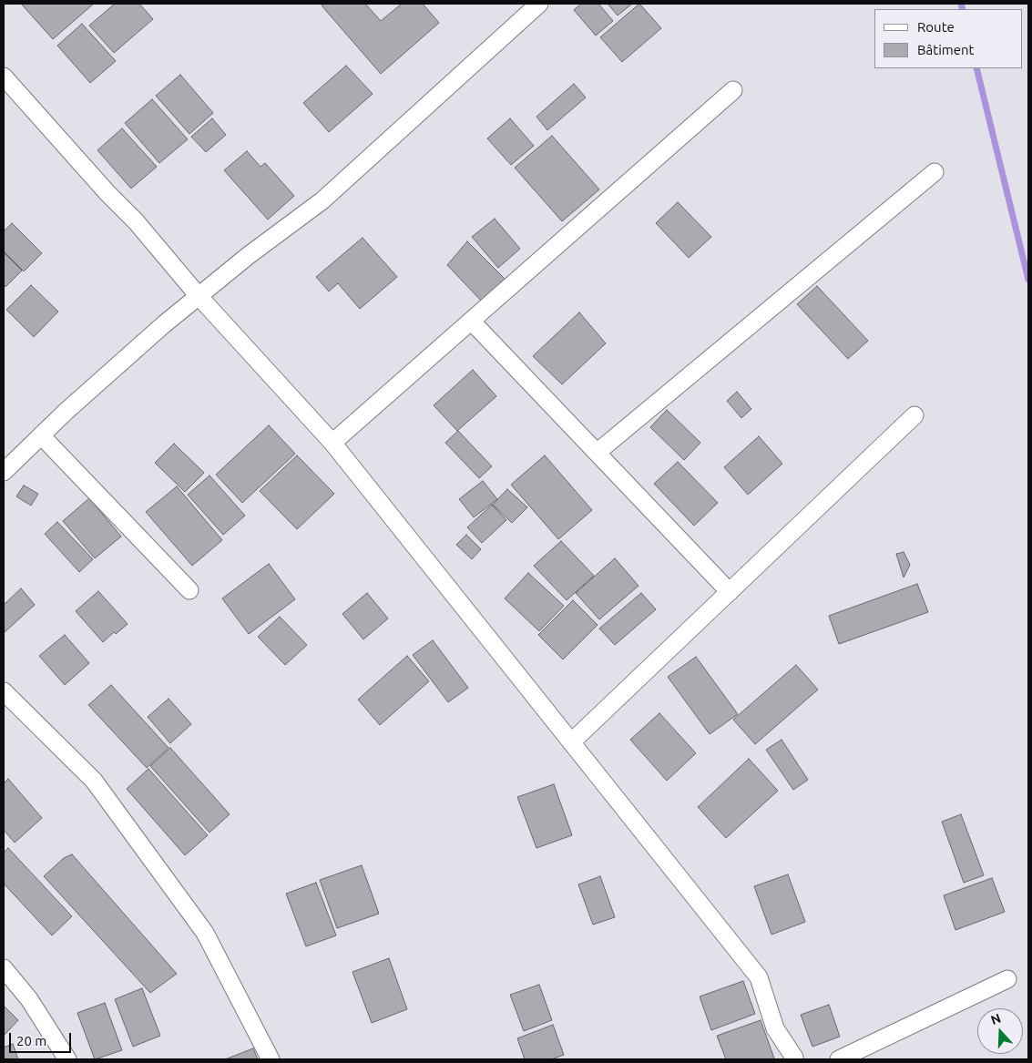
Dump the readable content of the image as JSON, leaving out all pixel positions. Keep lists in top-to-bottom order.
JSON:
{
  "legend": ["Route", "Bâtiment"],
  "scale_bar": "20 m",
  "north": "top"
}
